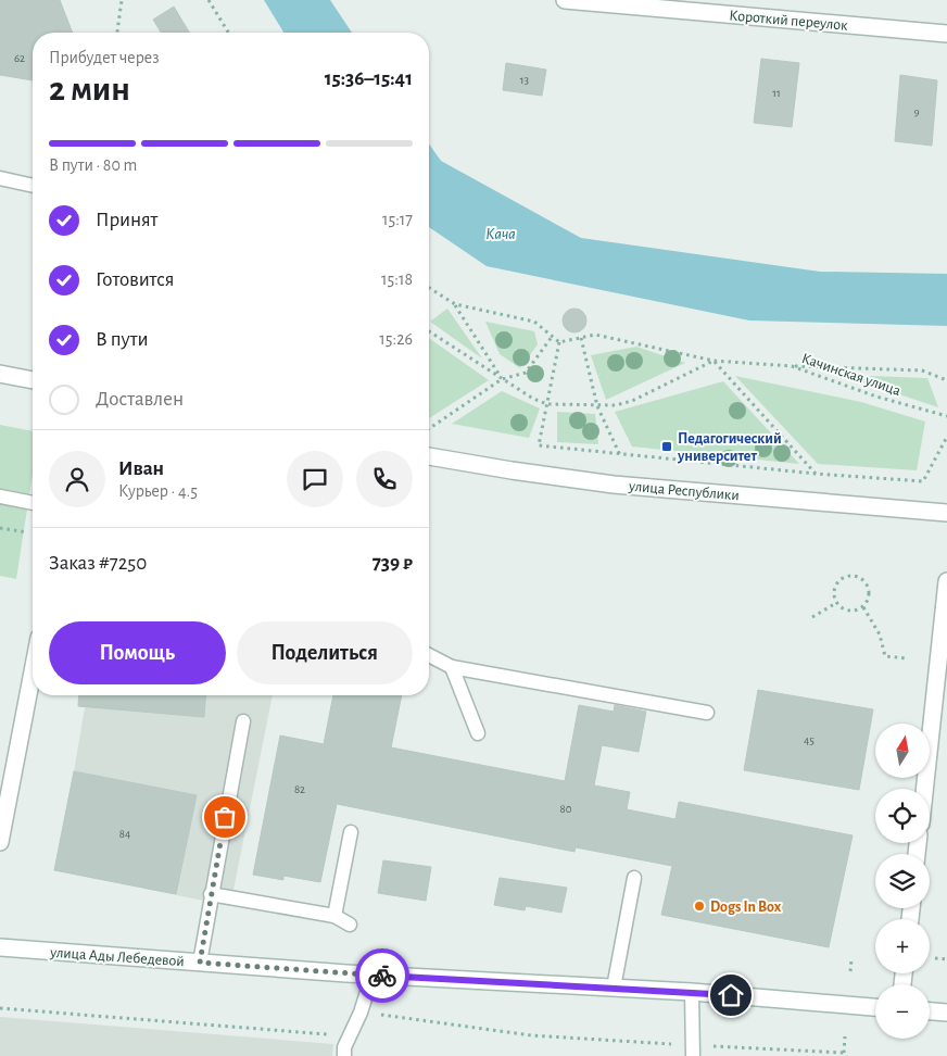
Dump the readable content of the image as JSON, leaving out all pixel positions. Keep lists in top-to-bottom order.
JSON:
{
  "streets": {
    "street": ["Короткий переулок", "улица Республики", "улица Ады Лебедевой"],
    "path": ["Качинская улица"]
  },
  "water": ["Кача"],
  "places": {
    "transit": ["Педагогический университет"],
    "other": ["Dogs In Box"]
  },
  "house_numbers": [
    "62",
    "13",
    "11",
    "9",
    "45",
    "82",
    "80",
    "84"
  ],
  "north": "top",
  "page": {
    "heading": ["2 мин", "Прибудет через", "15:36–15:41"],
    "panel": [
      "Иван",
      "Курьер · 4.5",
      "Заказ #7250",
      "739 ₽"
    ],
    "bar": "В пути · 80 m",
    "list": [
      ["Принят", "15:17"],
      ["Готовится", "15:18"],
      ["В пути", "15:26"],
      "Доставлен"
    ],
    "buttons": ["Помощь", "Поделиться"],
    "map_buttons": ["+", "−"]
  }
}
